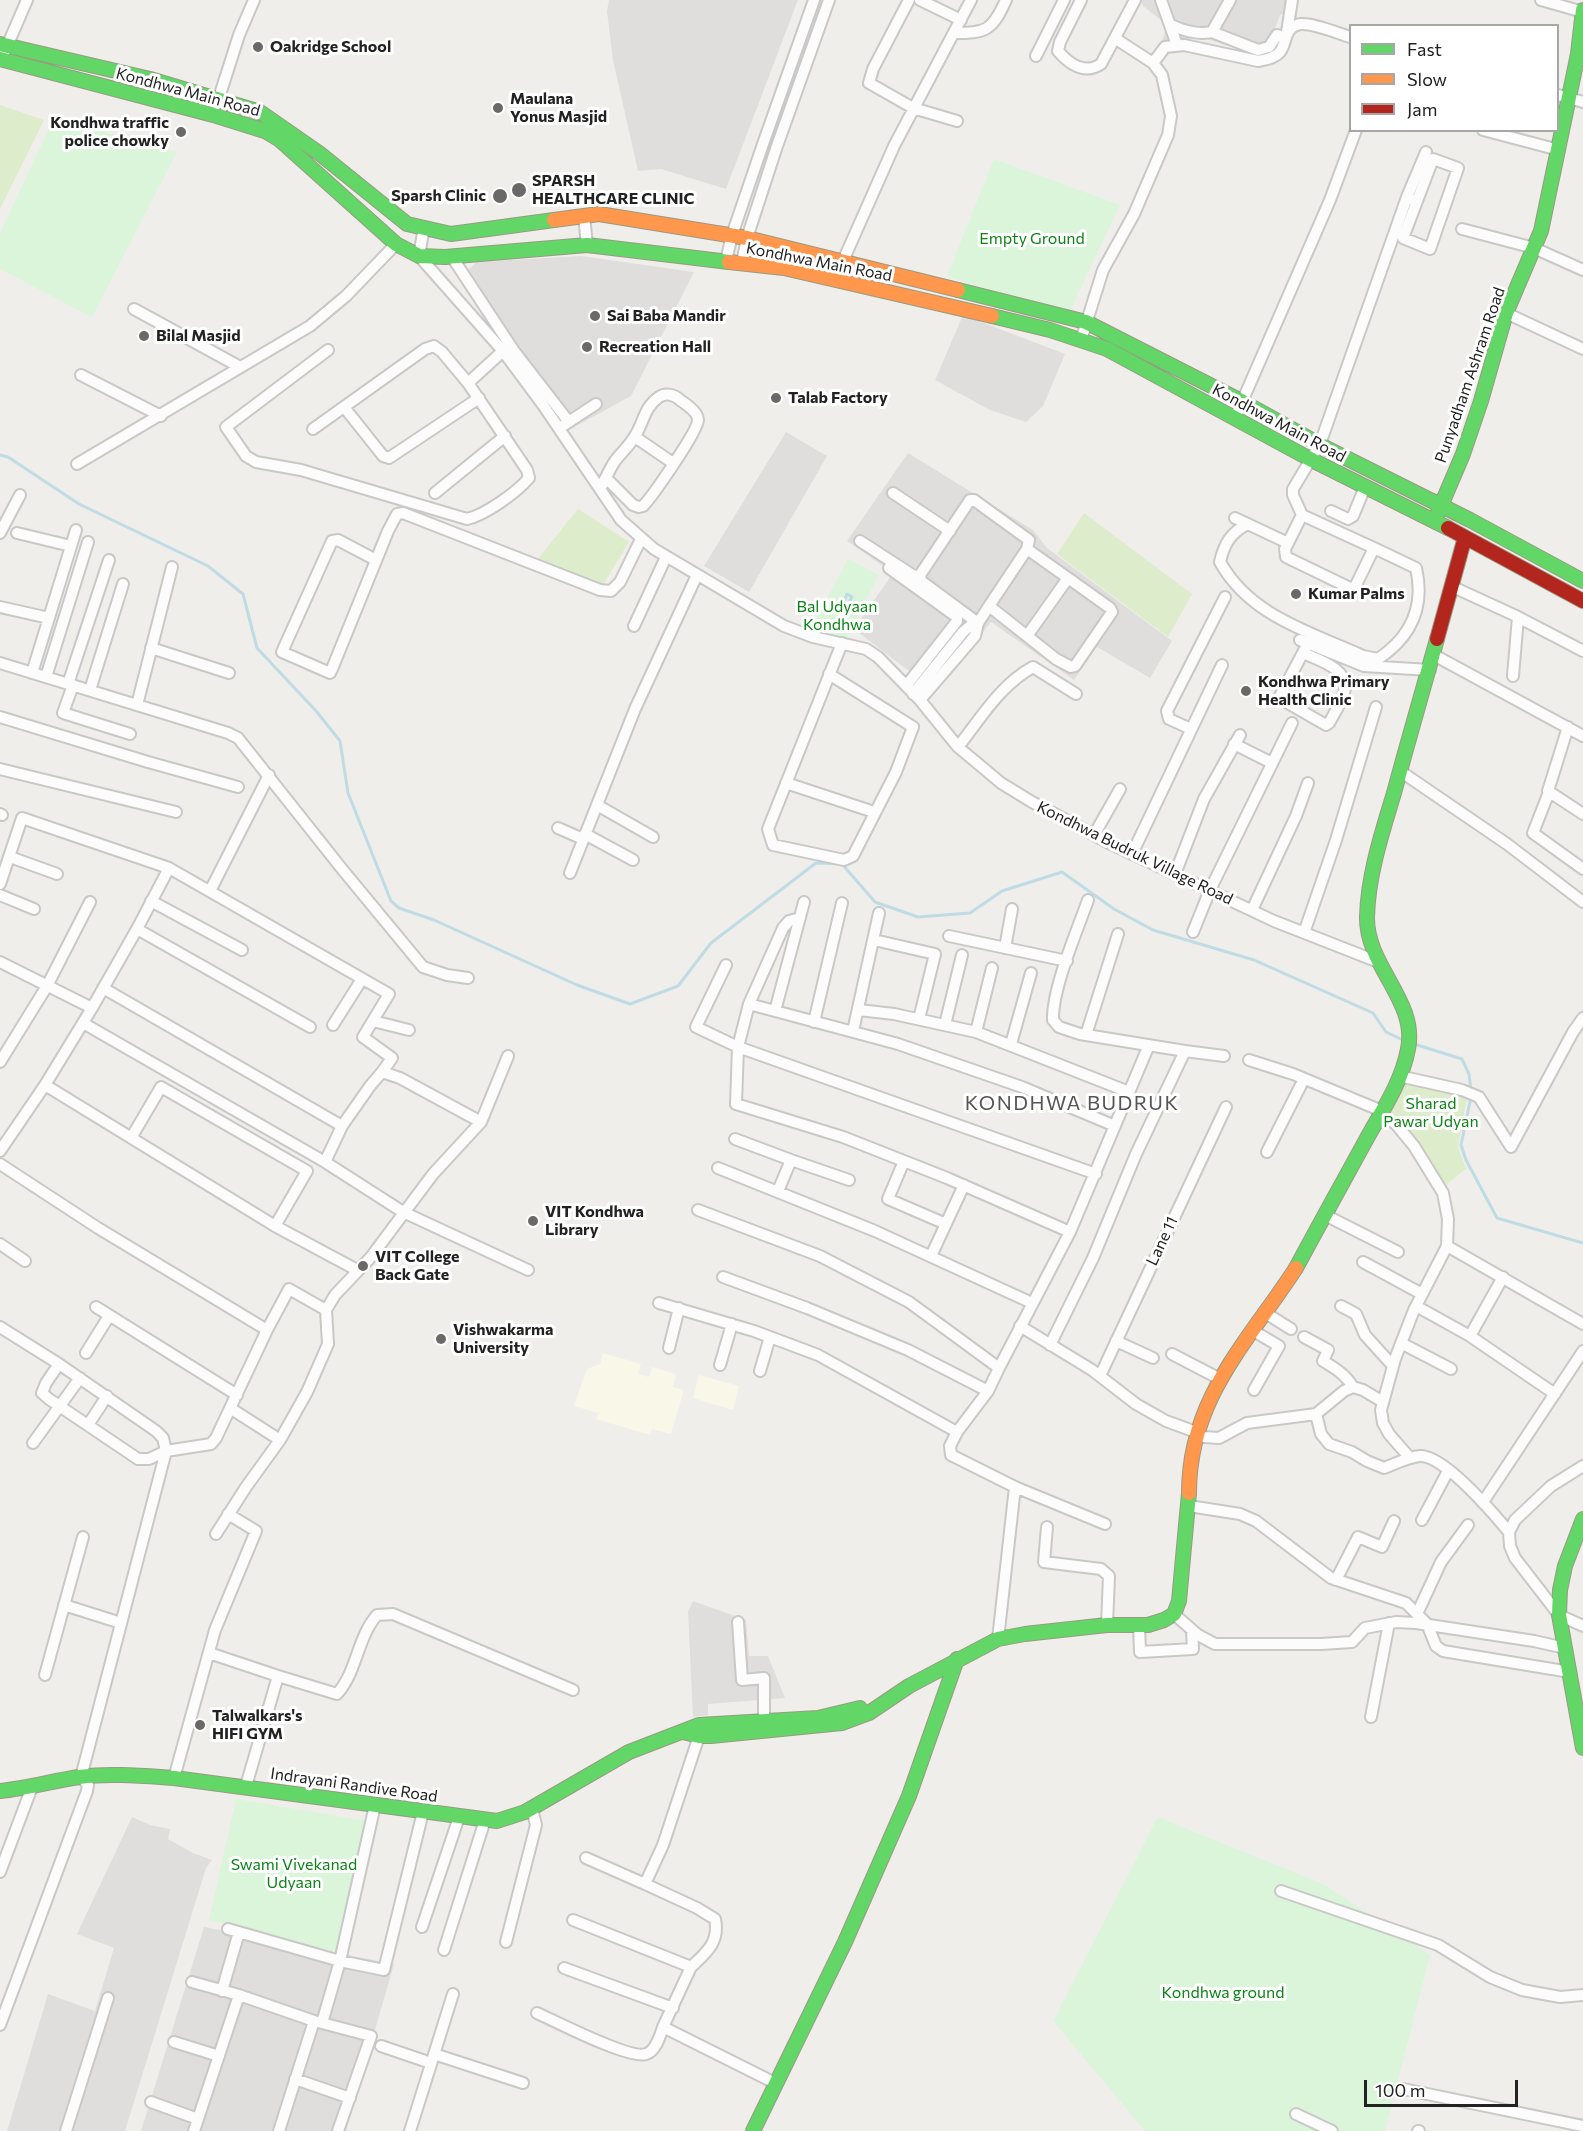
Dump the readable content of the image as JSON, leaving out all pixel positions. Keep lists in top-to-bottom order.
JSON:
{
  "streets": {
    "main road": ["Kondhwa Main Road", "Punyadham Ashram Road", "Indrayani Randive Road"],
    "street": ["Kondhwa Budruk Village Road", "Lane 11"]
  },
  "crossings": [
    ["Kondhwa Main Road", "Punyadham Ashram Road"],
    ["Kondhwa Main Road", "Kondhwa Budruk Village Road"]
  ],
  "districts": ["KONDHWA BUDRUK"],
  "parks": [
    "Empty Ground",
    "Bal Udyaan Kondhwa",
    "Sharad Pawar Udyan",
    "Swami Vivekanad Udyaan",
    "Kondhwa ground"
  ],
  "places": [
    "Oakridge School",
    "Maulana Yonus Masjid",
    "Kondhwa traffic police chowky",
    "SPARSH HEALTHCARE CLINIC",
    "Sparsh Clinic",
    "Sai Baba Mandir",
    "Bilal Masjid",
    "Recreation Hall",
    "Talab Factory",
    "Kumar Palms",
    "Kondhwa Primary Health Clinic",
    "VIT Kondhwa Library",
    "VIT College Back Gate",
    "Vishwakarma University",
    "Talwalkars's HIFI GYM"
  ],
  "legend": ["Fast", "Slow", "Jam"],
  "scale_bar": "100 m"
}
